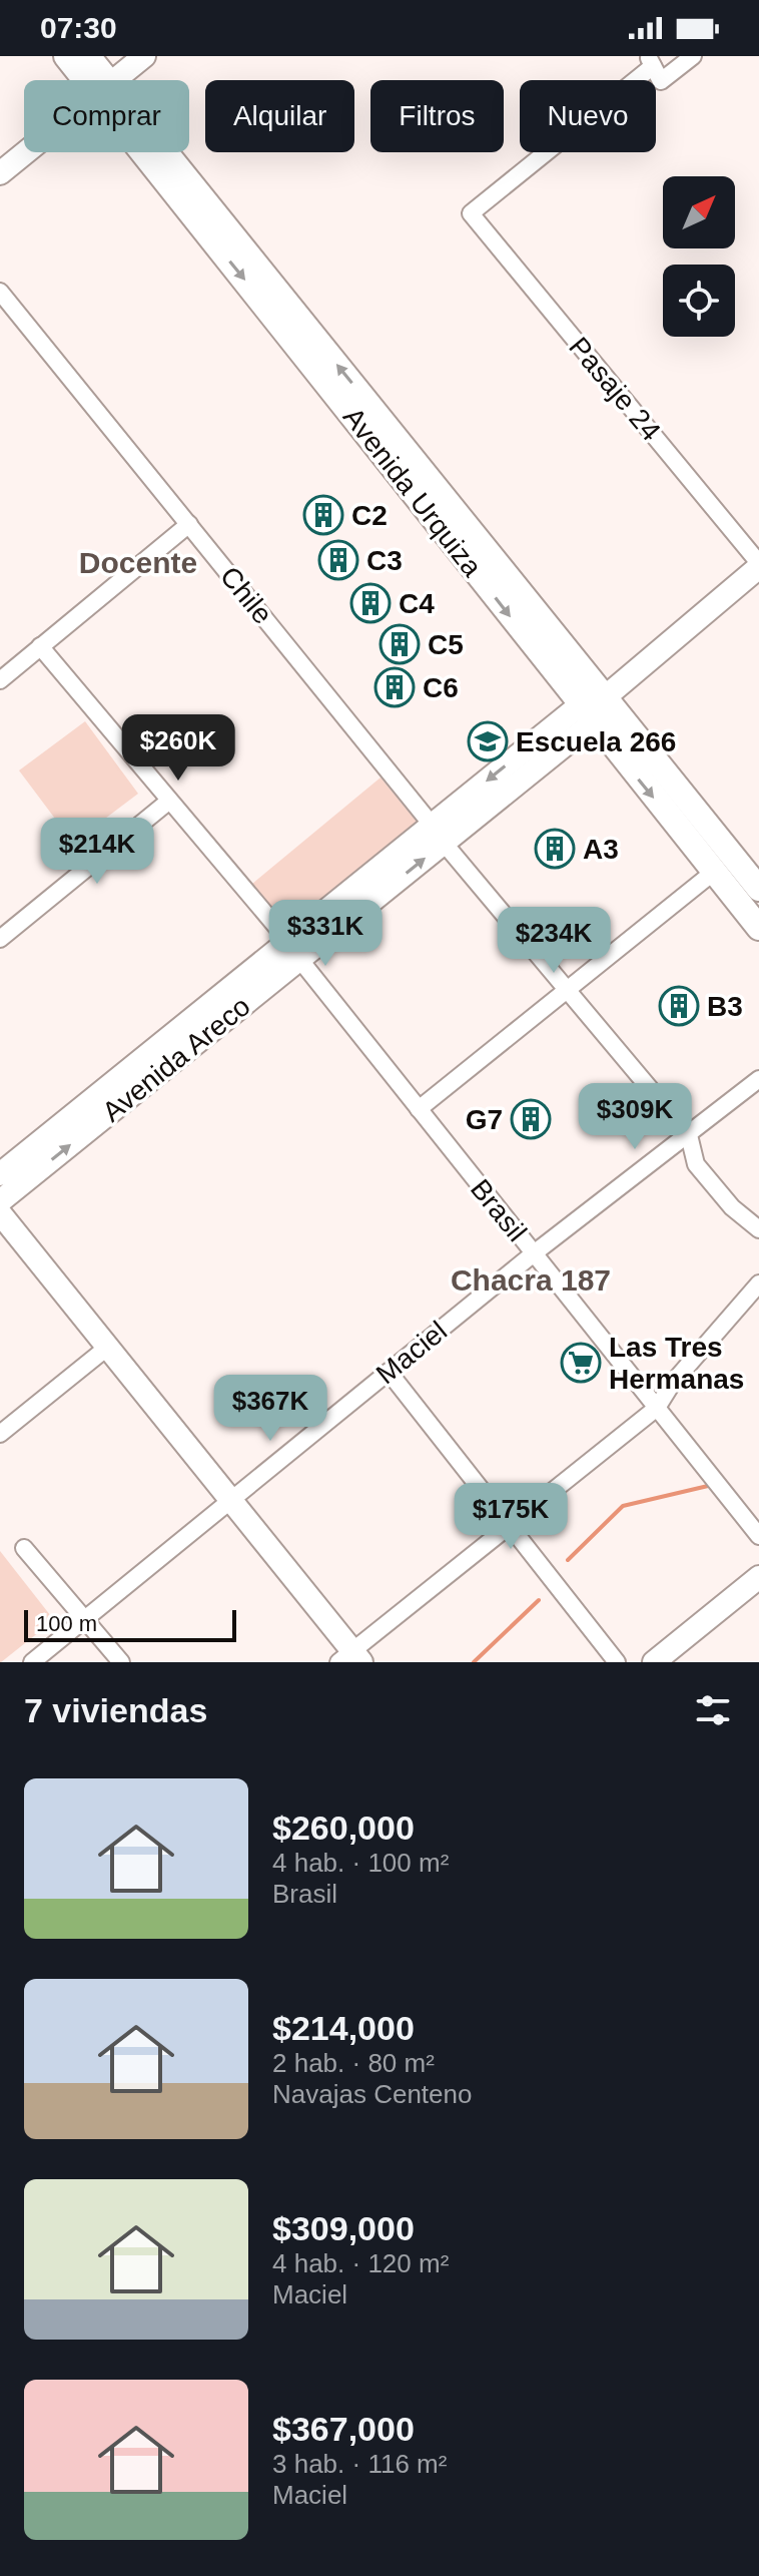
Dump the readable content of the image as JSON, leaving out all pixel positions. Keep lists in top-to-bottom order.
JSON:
{
  "streets": {
    "main road": ["Avenida Urquiza", "Avenida Areco"],
    "street": [
      "Pasaje 24",
      "Chile",
      "Brasil",
      "Maciel"
    ]
  },
  "crossings": [
    ["Pasaje 24", "Avenida Areco"],
    ["Avenida Urquiza", "Avenida Areco"],
    ["Chile", "Avenida Areco"],
    ["Chile", "Maciel"],
    ["Avenida Areco", "Brasil"],
    ["Brasil", "Maciel"]
  ],
  "districts": ["Docente", "Chacra 187"],
  "places": {
    "building": [
      "C2",
      "C3",
      "C4",
      "C5",
      "C6",
      "A3",
      "B3",
      "G7"
    ],
    "school or university": ["Escuela 266"],
    "supermarket": ["Las Tres Hermanas"]
  },
  "scale_bar": "100 m",
  "north": "top right",
  "page": {
    "status": "07:30",
    "chip": [
      "Comprar",
      "Alquilar",
      "Filtros",
      "Nuevo"
    ],
    "price": [
      "$260K",
      "$214K",
      "$331K",
      "$234K",
      "$309K",
      "$367K",
      "$175K"
    ],
    "scale": "100 m",
    "heading": "7 viviendas",
    "list": [
      {
        "name": "$260,000",
        "note": "4 hab. · 100 m² · Brasil"
      },
      {
        "name": "$214,000",
        "note": "2 hab. · 80 m² · Navajas Centeno"
      },
      {
        "name": "$309,000",
        "note": "4 hab. · 120 m² · Maciel"
      },
      {
        "name": "$367,000",
        "note": "3 hab. · 116 m² · Maciel"
      }
    ]
  }
}
